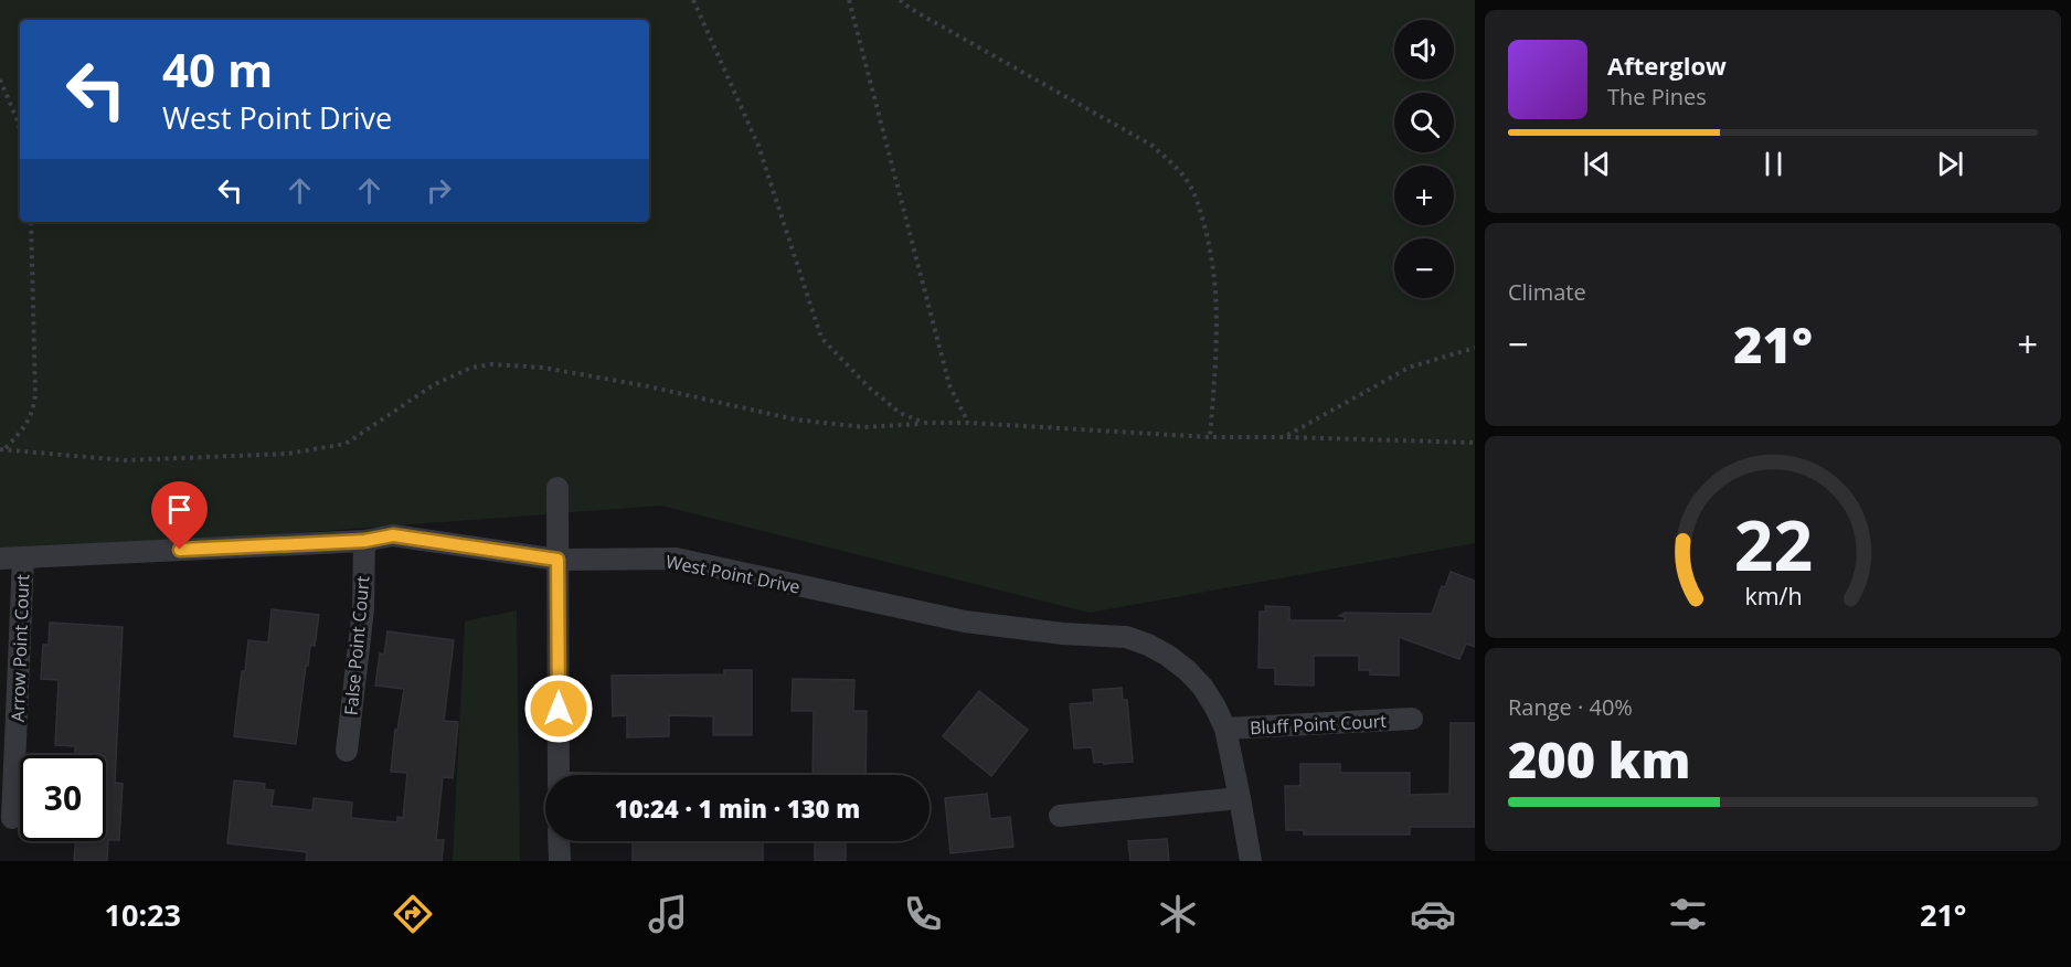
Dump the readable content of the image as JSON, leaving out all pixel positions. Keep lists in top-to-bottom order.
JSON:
{
  "streets": {
    "street": [
      "West Point Drive",
      "False Point Court",
      "Arrow Point Court",
      "Bluff Point Court"
    ]
  },
  "crossings": [
    ["West Point Drive", "False Point Court"],
    ["West Point Drive", "Arrow Point Court"],
    ["West Point Drive", "Bluff Point Court"]
  ],
  "page": {
    "map_buttons": ["+", "−"],
    "turn": ["40 m", "West Point Drive"],
    "song": ["Afterglow", "The Pines"],
    "tile": [
      "Climate",
      ["Range · 40%", "200 km"]
    ],
    "heat": ["−", "21°", "+"],
    "limit": "30",
    "trip": "10:24 · 1 min · 130 m",
    "tabs": ["10:23", "21°"],
    "gauge": ["22", "km/h"]
  }
}
